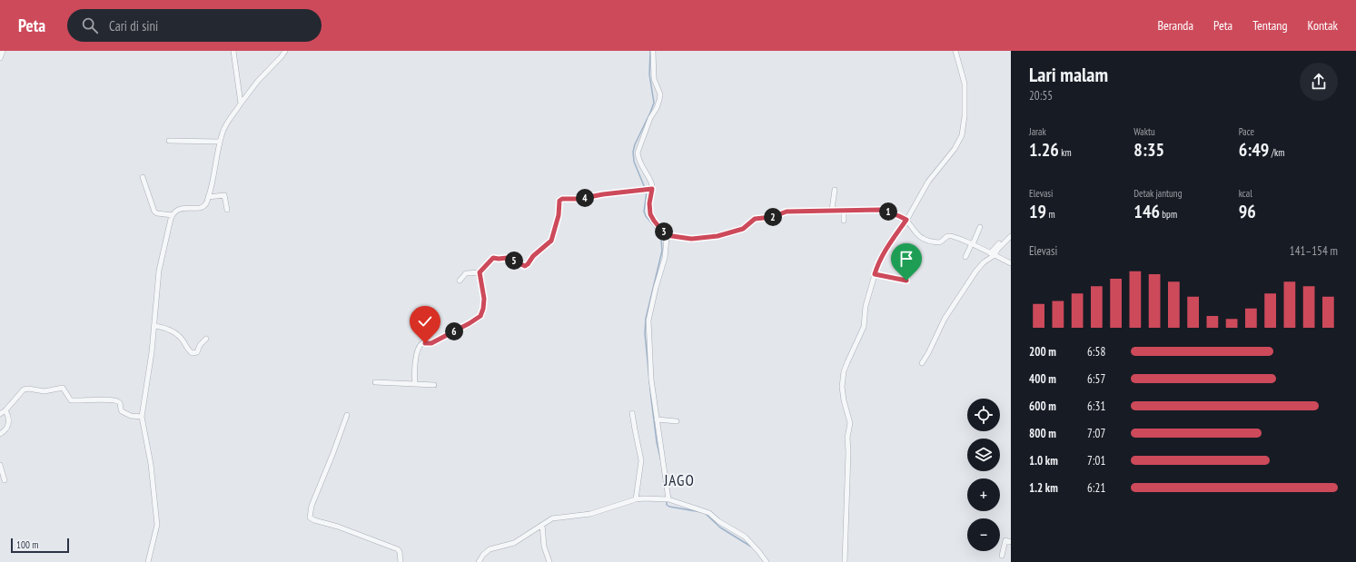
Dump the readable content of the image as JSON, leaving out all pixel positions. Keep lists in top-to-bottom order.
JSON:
{
  "districts": ["JAGO"],
  "scale_bar": "100 m",
  "page": {
    "header": "Peta",
    "search": "Cari di sini",
    "nav": [
      "Beranda",
      "Peta",
      "Tentang",
      "Kontak"
    ],
    "heading": ["Lari malam", "20:55"],
    "stats": [
      ["Jarak", "1.26 km"],
      ["Waktu", "8:35"],
      ["Pace", "6:49 /km"],
      ["Elevasi", "19 m"],
      ["Detak jantung", "146 bpm"],
      ["kcal", "96"]
    ],
    "pins": [
      "4",
      "1",
      "2",
      "3",
      "5",
      "6"
    ],
    "chart": ["Elevasi", "141–154 m"],
    "list": [
      {
        "name": "200 m",
        "note": "6:58"
      },
      {
        "name": "400 m",
        "note": "6:57"
      },
      {
        "name": "600 m",
        "note": "6:31"
      },
      {
        "name": "800 m",
        "note": "7:07"
      },
      {
        "name": "1.0 km",
        "note": "7:01"
      },
      {
        "name": "1.2 km",
        "note": "6:21"
      }
    ],
    "map_buttons": ["+", "−"],
    "scale": "100 m"
  }
}
